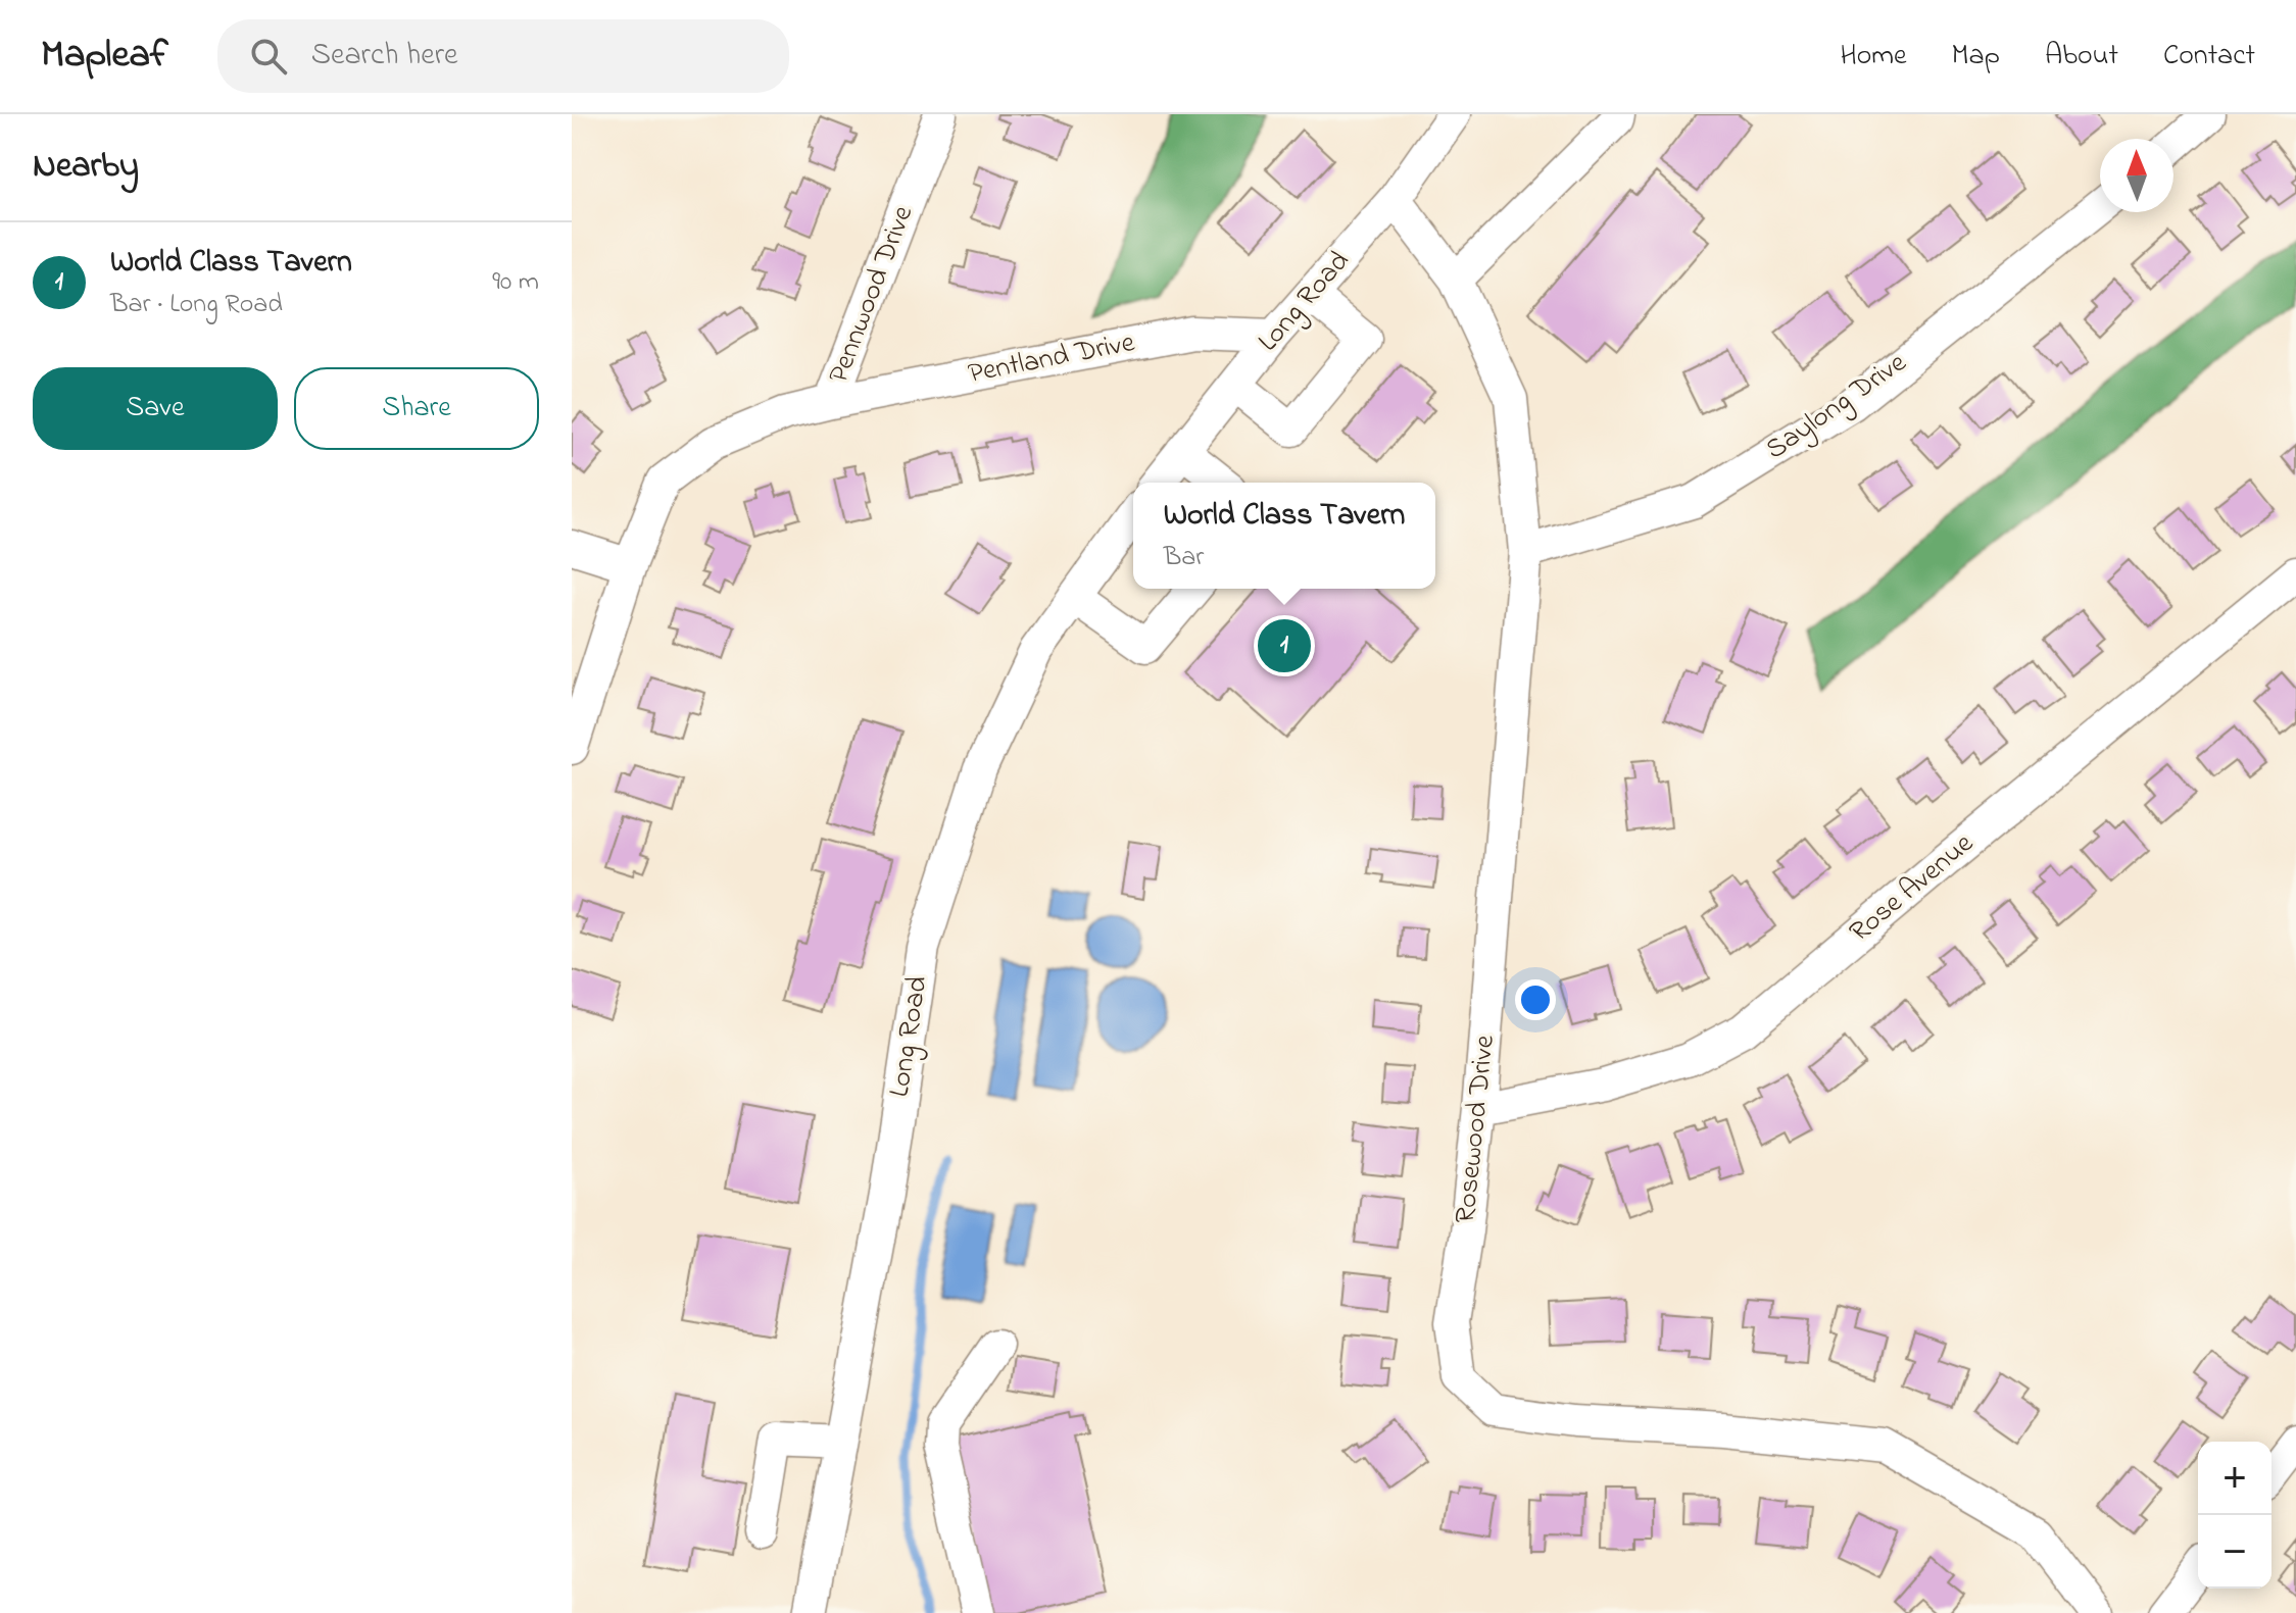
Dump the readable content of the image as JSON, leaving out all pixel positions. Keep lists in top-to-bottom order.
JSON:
{
  "streets": {
    "street": [
      "Pennwood Drive",
      "Long Road",
      "Pentland Drive",
      "Saylong Drive",
      "Rose Avenue",
      "Rosewood Drive"
    ]
  },
  "crossings": [
    ["Pennwood Drive", "Pentland Drive"],
    ["Long Road", "Pentland Drive"],
    ["Long Road", "Rosewood Drive"],
    ["Saylong Drive", "Rosewood Drive"],
    ["Rose Avenue", "Rosewood Drive"]
  ],
  "north": "top",
  "page": {
    "header": "Mapleaf",
    "search": "Search here",
    "nav": [
      "Home",
      "Map",
      "About",
      "Contact"
    ],
    "heading": "Nearby",
    "list": [
      {
        "mark": "1",
        "name": "World Class Tavern",
        "note": "Bar · Long Road",
        "value": "90 m"
      }
    ],
    "buttons": ["Save", "Share"],
    "popup": ["World Class Tavern", "Bar"],
    "pins": "1",
    "map_buttons": ["+", "−"]
  }
}
